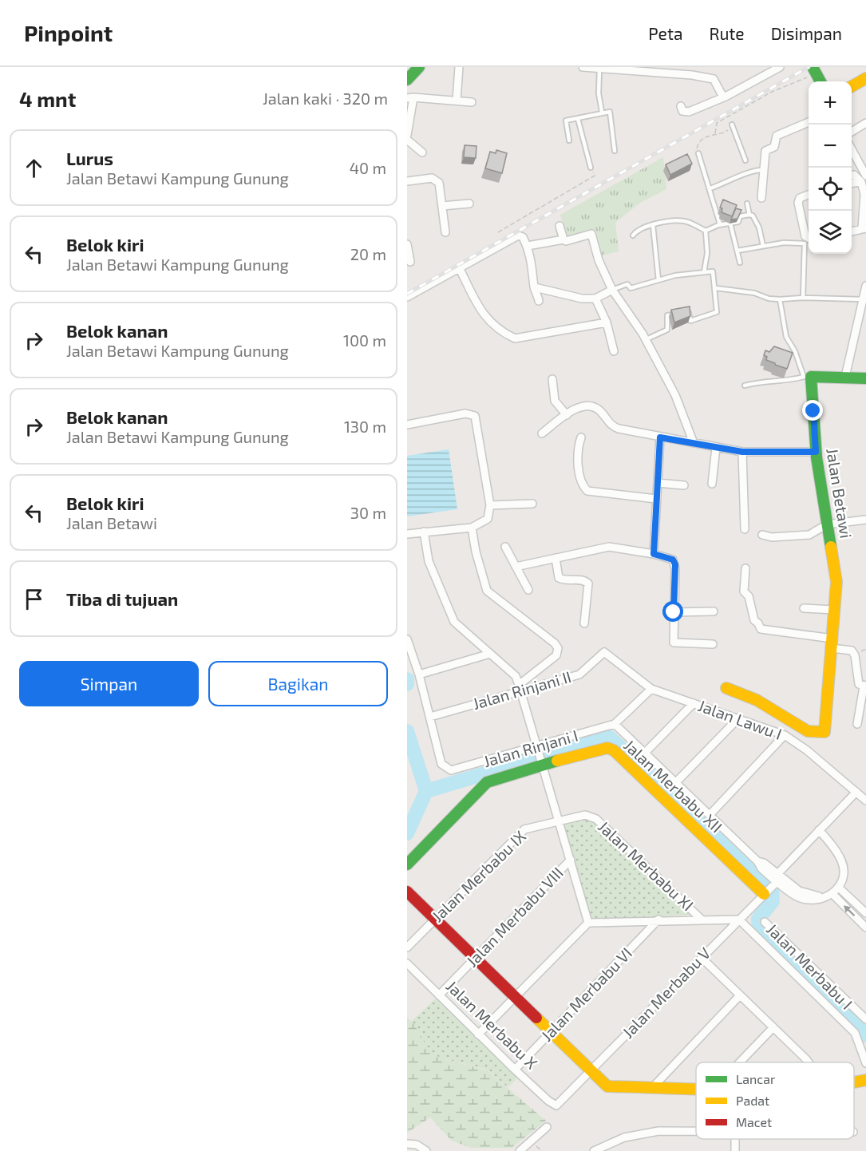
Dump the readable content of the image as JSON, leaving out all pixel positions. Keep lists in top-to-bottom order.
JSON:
{
  "streets": {
    "main road": ["Jalan Betawi", "Jalan Merbabu XII"],
    "street": [
      "Jalan Rinjani II",
      "Jalan Lawu I",
      "Jalan Rinjani I",
      "Jalan Merbabu XI",
      "Jalan Merbabu IX",
      "Jalan Merbabu VIII",
      "Jalan Merbabu I",
      "Jalan Merbabu V",
      "Jalan Merbabu VI",
      "Jalan Merbabu X"
    ]
  },
  "crossings": [
    ["Jalan Rinjani II", "Jalan Lawu I"],
    ["Jalan Rinjani II", "Jalan Rinjani I"],
    ["Jalan Lawu I", "Jalan Merbabu V"],
    ["Jalan Merbabu XII", "Jalan Merbabu V"],
    ["Jalan Merbabu XI", "Jalan Merbabu IX"],
    ["Jalan Merbabu VIII", "Jalan Merbabu X"],
    ["Jalan Merbabu I", "Jalan Merbabu V"],
    ["Jalan Merbabu V", "Jalan Merbabu X"],
    ["Jalan Merbabu VI", "Jalan Merbabu X"]
  ],
  "legend": ["Lancar", "Padat", "Macet"],
  "page": {
    "header": "Pinpoint",
    "nav": ["Peta", "Rute", "Disimpan"],
    "heading": ["4 mnt", "Jalan kaki · 320 m"],
    "map_buttons": ["+", "−"],
    "list": [
      ["Lurus", "Jalan Betawi Kampung Gunung", "40 m"],
      ["Belok kiri", "Jalan Betawi Kampung Gunung", "20 m"],
      ["Belok kanan", "Jalan Betawi Kampung Gunung", "100 m"],
      ["Belok kanan", "Jalan Betawi Kampung Gunung", "130 m"],
      ["Belok kiri", "Jalan Betawi", "30 m"],
      "Tiba di tujuan"
    ],
    "buttons": ["Simpan", "Bagikan"]
  }
}
